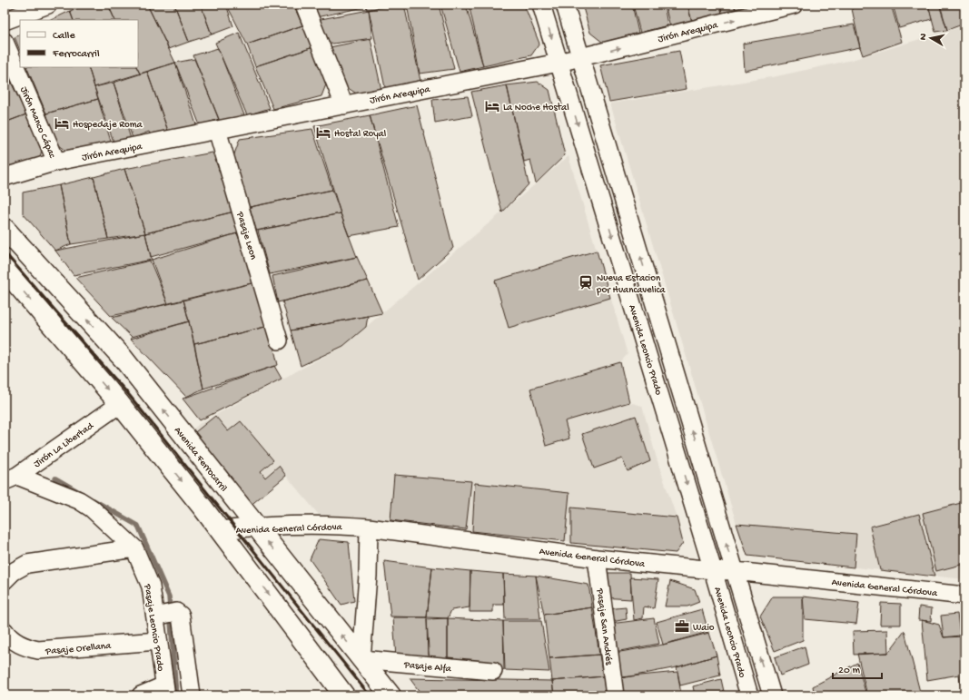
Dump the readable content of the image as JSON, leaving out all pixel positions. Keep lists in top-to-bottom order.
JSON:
{
  "streets": {
    "main road": ["Avenida Ferrocarril"],
    "street": [
      "Jirón Arequipa",
      "Jirón Manco Cápac",
      "Pasaje Leon",
      "Avenida Leoncio Prado",
      "Jirón La Libertad",
      "Avenida General Córdova",
      "Pasaje San Andrés",
      "Pasaje Leoncio Prado",
      "Pasaje Orellana",
      "Pasaje Alfa"
    ]
  },
  "crossings": [
    ["Jirón Arequipa", "Jirón Manco Cápac"],
    ["Jirón Arequipa", "Pasaje Leon"],
    ["Jirón Arequipa", "Avenida Leoncio Prado"],
    ["Avenida Leoncio Prado", "Avenida General Córdova"],
    ["Jirón La Libertad", "Pasaje Leoncio Prado"],
    ["Avenida Ferrocarril", "Avenida General Córdova"],
    ["Avenida Ferrocarril", "Pasaje Alfa"],
    ["Avenida General Córdova", "Pasaje San Andrés"],
    ["Pasaje Leoncio Prado", "Pasaje Orellana"]
  ],
  "places": {
    "hotel": ["La Noche Hostal", "Hospedaje Roma", "Hostal Royal"],
    "station": ["Nueva Estacion por Huancavelica"],
    "office": ["Waio"]
  },
  "legend": ["Calle", "Ferrocarril"],
  "scale_bar": "20 m",
  "north": "left"
}
